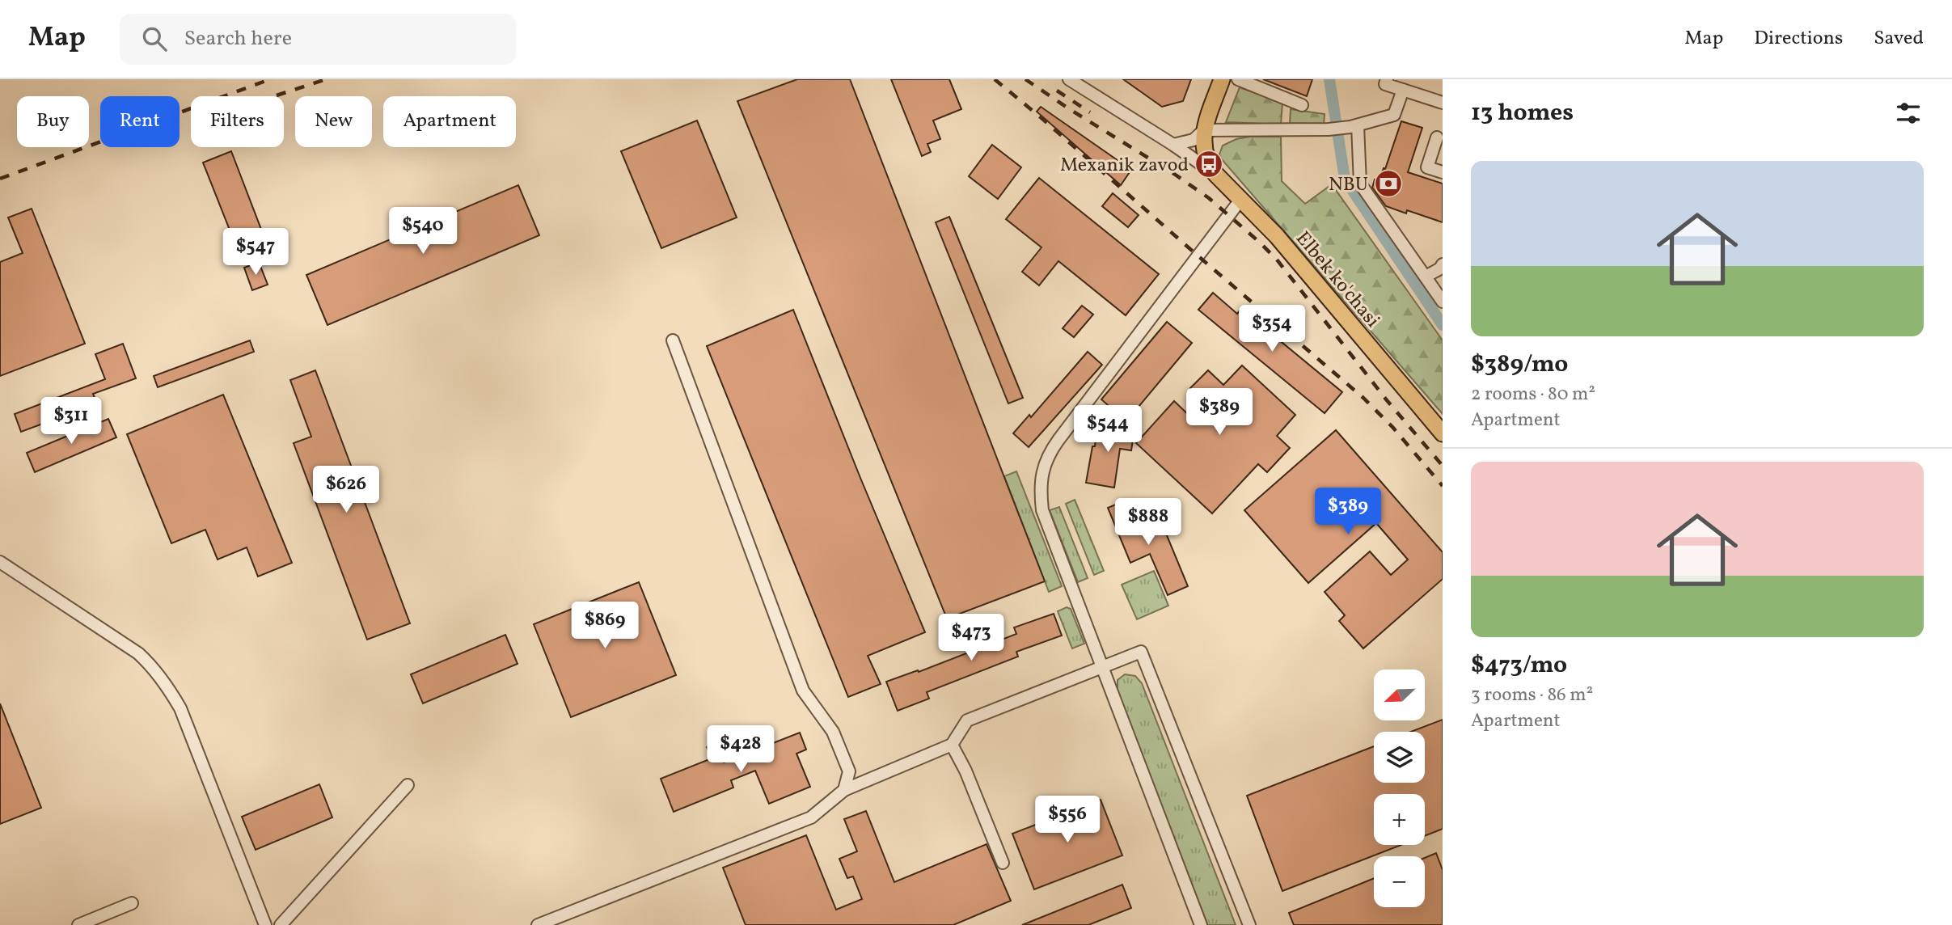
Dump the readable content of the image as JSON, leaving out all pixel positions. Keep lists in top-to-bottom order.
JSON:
{
  "streets": {
    "main road": ["Elbek ko'chasi"]
  },
  "places": {
    "bus stop": ["Mexanik zavod"],
    "bank": ["NBU"]
  },
  "north": "bottom left",
  "page": {
    "header": "Map",
    "search": "Search here",
    "nav": ["Map", "Directions", "Saved"],
    "heading": "13 homes",
    "chip": [
      "Buy",
      "Rent",
      "Filters",
      "New",
      "Apartment"
    ],
    "list": [
      {
        "name": "$389/mo",
        "note": "2 rooms · 80 m² · Apartment"
      },
      {
        "name": "$473/mo",
        "note": "3 rooms · 86 m² · Apartment"
      }
    ],
    "price": [
      "$540",
      "$547",
      "$354",
      "$389",
      "$311",
      "$544",
      "$626",
      "$389",
      "$888",
      "$869",
      "$473",
      "$428",
      "$556"
    ],
    "map_buttons": ["+", "−"]
  }
}
